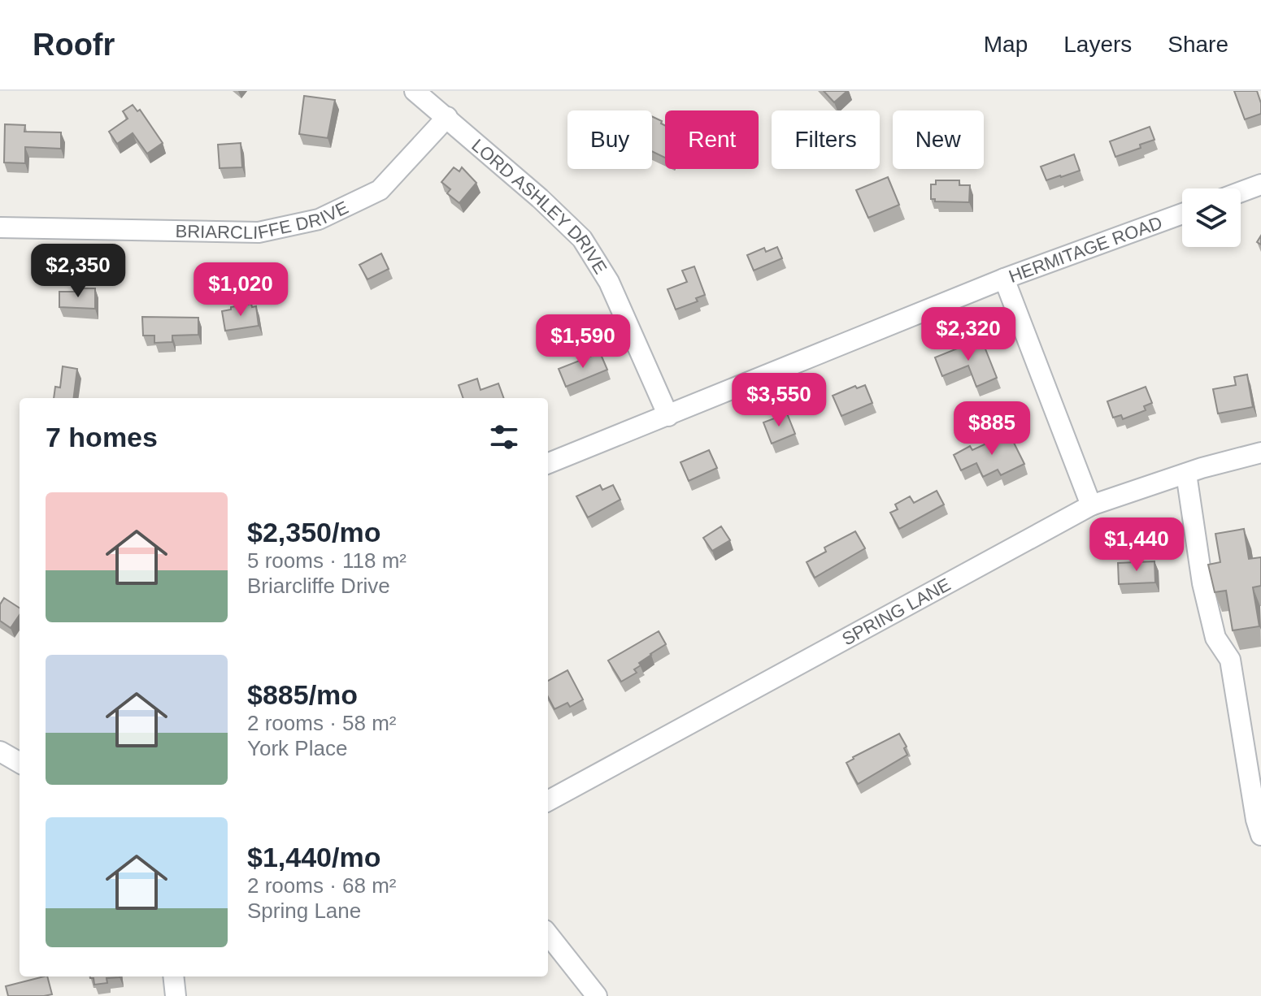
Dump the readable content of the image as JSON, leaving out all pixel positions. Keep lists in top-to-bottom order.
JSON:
{
  "streets": {
    "street": [
      "LORD ASHLEY DRIVE",
      "BRIARCLIFFE DRIVE",
      "HERMITAGE ROAD",
      "SPRING LANE"
    ]
  },
  "crossings": [
    ["LORD ASHLEY DRIVE", "BRIARCLIFFE DRIVE"],
    ["LORD ASHLEY DRIVE", "HERMITAGE ROAD"]
  ],
  "page": {
    "header": "Roofr",
    "nav": ["Map", "Layers", "Share"],
    "chip": [
      "Buy",
      "Rent",
      "Filters",
      "New"
    ],
    "price": [
      "$2,350",
      "$1,020",
      "$2,320",
      "$1,590",
      "$3,550",
      "$885",
      "$1,440"
    ],
    "heading": "7 homes",
    "list": [
      {
        "name": "$2,350/mo",
        "note": "5 rooms · 118 m² · Briarcliffe Drive"
      },
      {
        "name": "$885/mo",
        "note": "2 rooms · 58 m² · York Place"
      },
      {
        "name": "$1,440/mo",
        "note": "2 rooms · 68 m² · Spring Lane"
      }
    ]
  }
}
